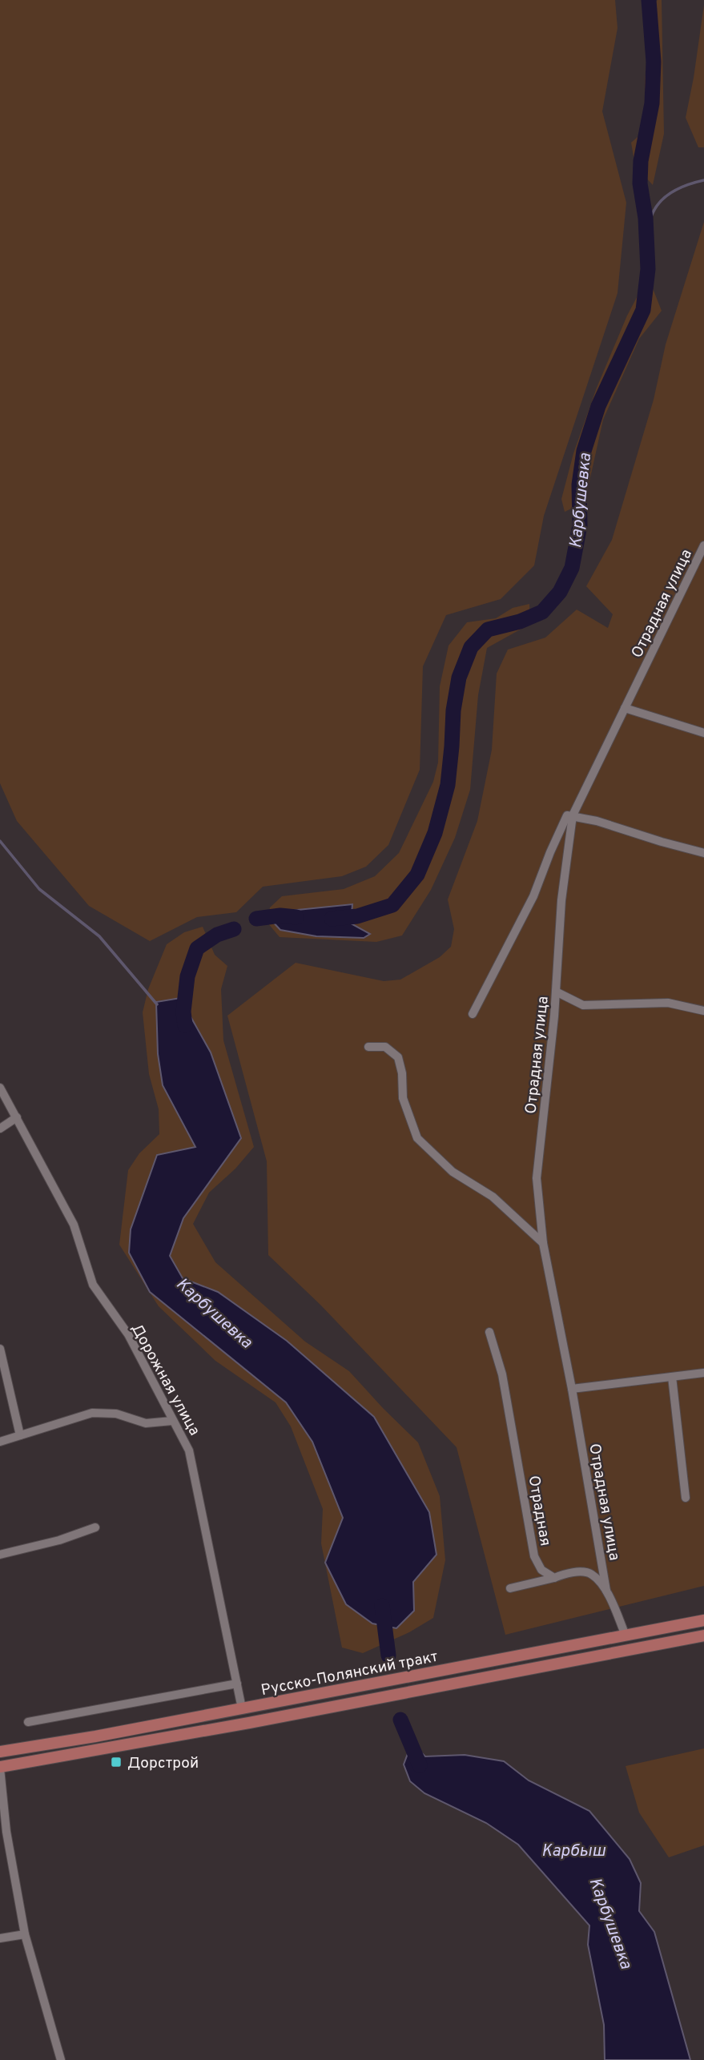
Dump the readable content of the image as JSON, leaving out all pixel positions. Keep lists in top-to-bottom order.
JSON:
{
  "streets": {
    "main road": ["Русско-Полянский тракт"],
    "street": ["Отрадная улица", "Дорожная улица", "Отрадная"]
  },
  "crossings": [
    ["Дорожная улица", "Русско-Полянский тракт"]
  ],
  "water": ["Карбушевка", "Карбыш"],
  "places": {
    "transit": ["Дорстрой"]
  }
}
